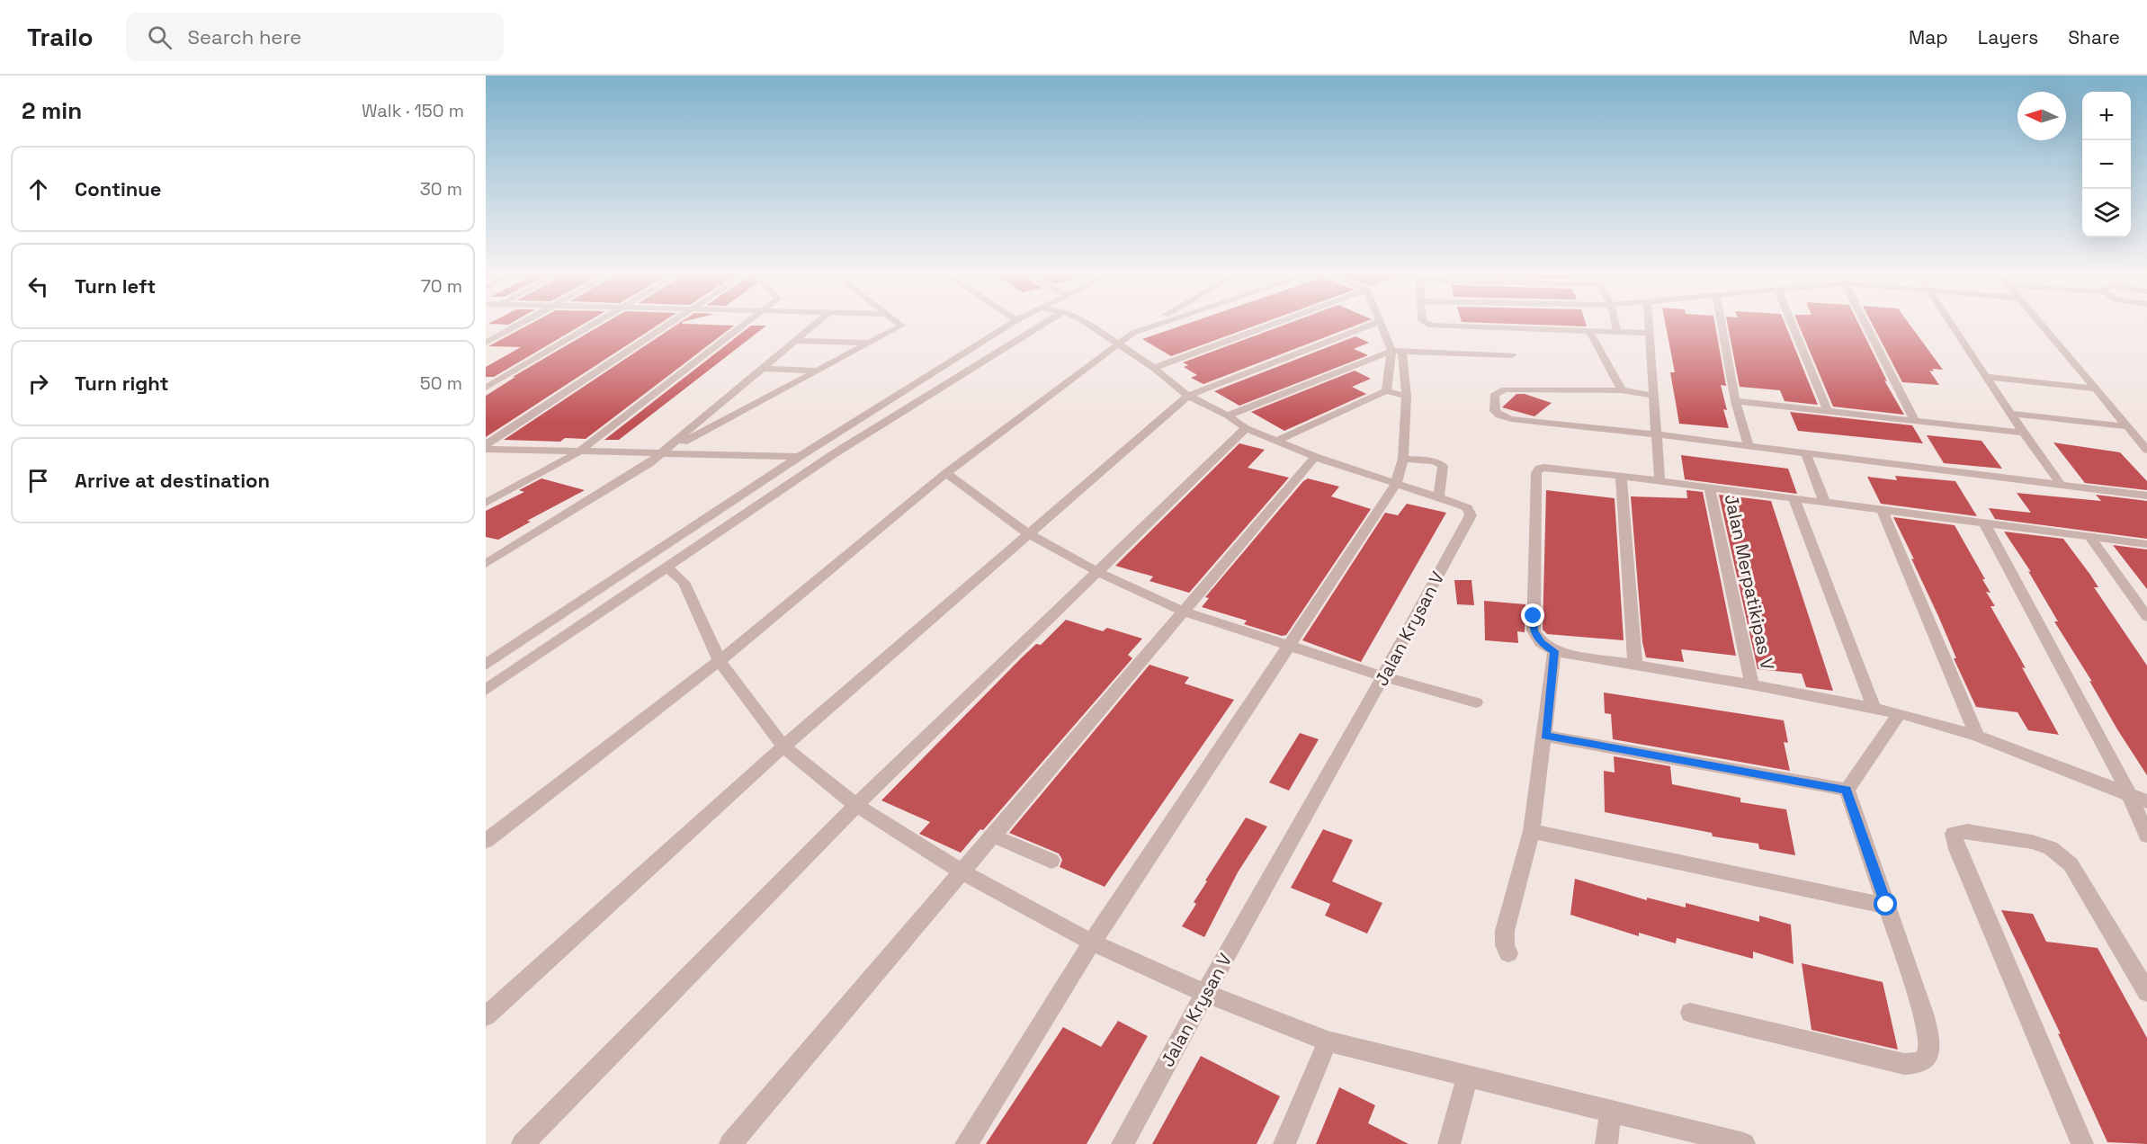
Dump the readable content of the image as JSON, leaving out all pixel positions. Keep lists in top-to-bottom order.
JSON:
{
  "streets": {
    "street": ["Jalan Merpatikipas V", "Jalan Krysan V"]
  },
  "north": "left",
  "page": {
    "header": "Trailo",
    "search": "Search here",
    "nav": ["Map", "Layers", "Share"],
    "heading": ["2 min", "Walk · 150 m"],
    "map_buttons": ["+", "−"],
    "list": [
      ["Continue", "30 m"],
      ["Turn left", "70 m"],
      ["Turn right", "50 m"],
      "Arrive at destination"
    ]
  }
}
